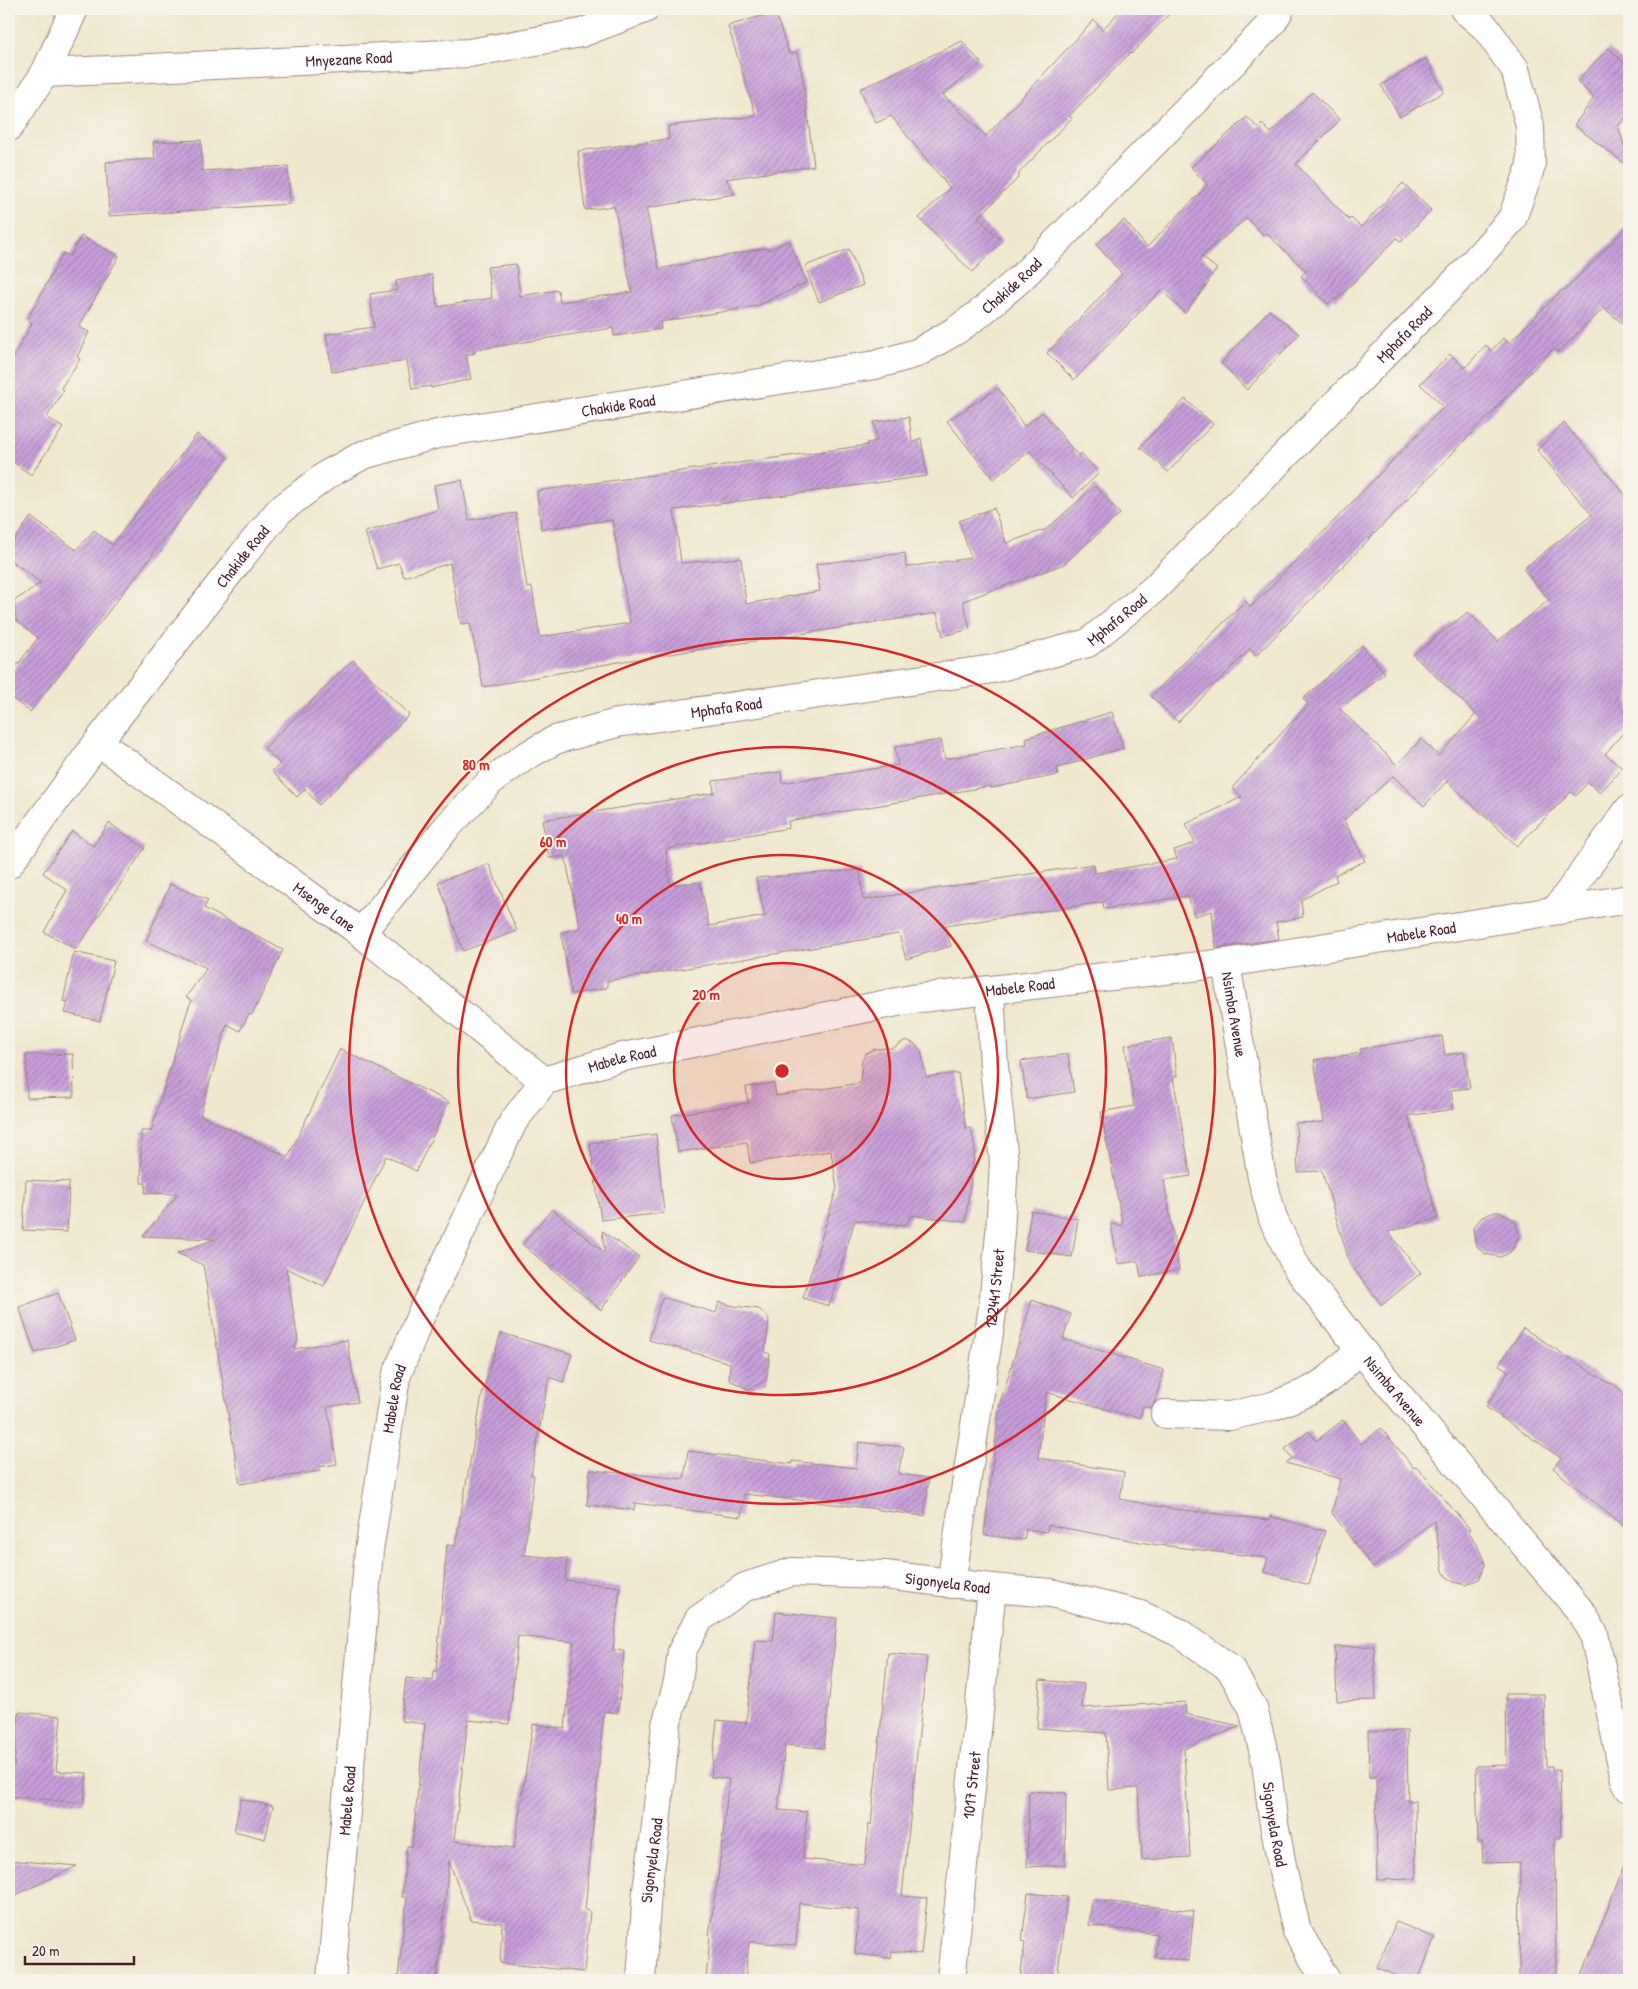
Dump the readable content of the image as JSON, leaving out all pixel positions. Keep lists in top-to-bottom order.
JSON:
{
  "streets": {
    "street": [
      "Mnyezane Road",
      "Chakide Road",
      "Mphafa Road",
      "Msenge Lane",
      "Mabele Road",
      "Nsimba Avenue",
      "122441 Street",
      "Sigonyela Road",
      "1017 Street"
    ]
  },
  "crossings": [
    ["Chakide Road", "Msenge Lane"],
    ["Mphafa Road", "Msenge Lane"],
    ["Msenge Lane", "Mabele Road"],
    ["Mabele Road", "Nsimba Avenue"],
    ["Mabele Road", "122441 Street"],
    ["122441 Street", "Sigonyela Road"],
    ["Sigonyela Road", "1017 Street"]
  ],
  "scale_bar": "20 m",
  "rings": [
    "80 m",
    "60 m",
    "40 m",
    "20 m"
  ]
}
